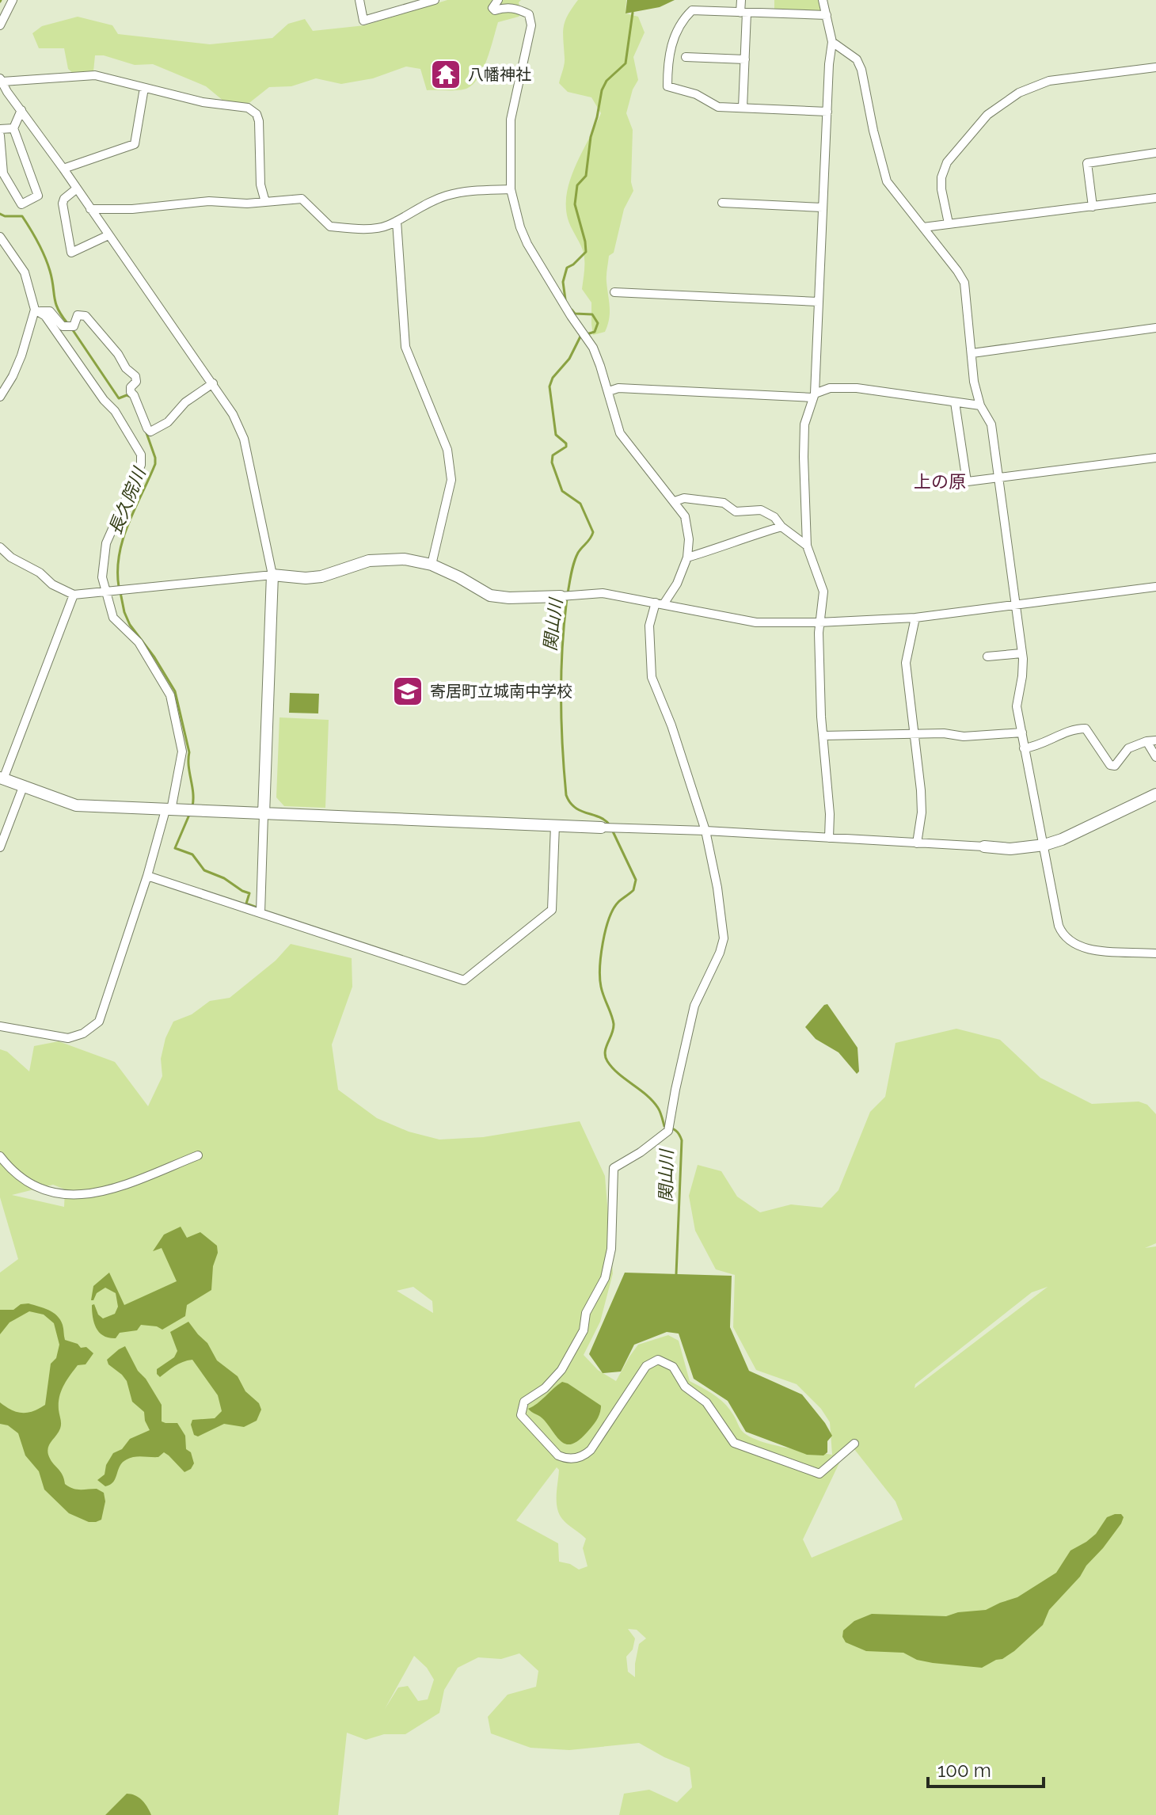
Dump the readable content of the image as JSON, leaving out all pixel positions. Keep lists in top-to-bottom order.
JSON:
{
  "districts": ["上の原"],
  "water": ["長久院川", "関山川"],
  "places": {
    "temple": ["八幡神社"],
    "school or university": ["寄居町立城南中学校"]
  },
  "scale_bar": "100 m"
}
